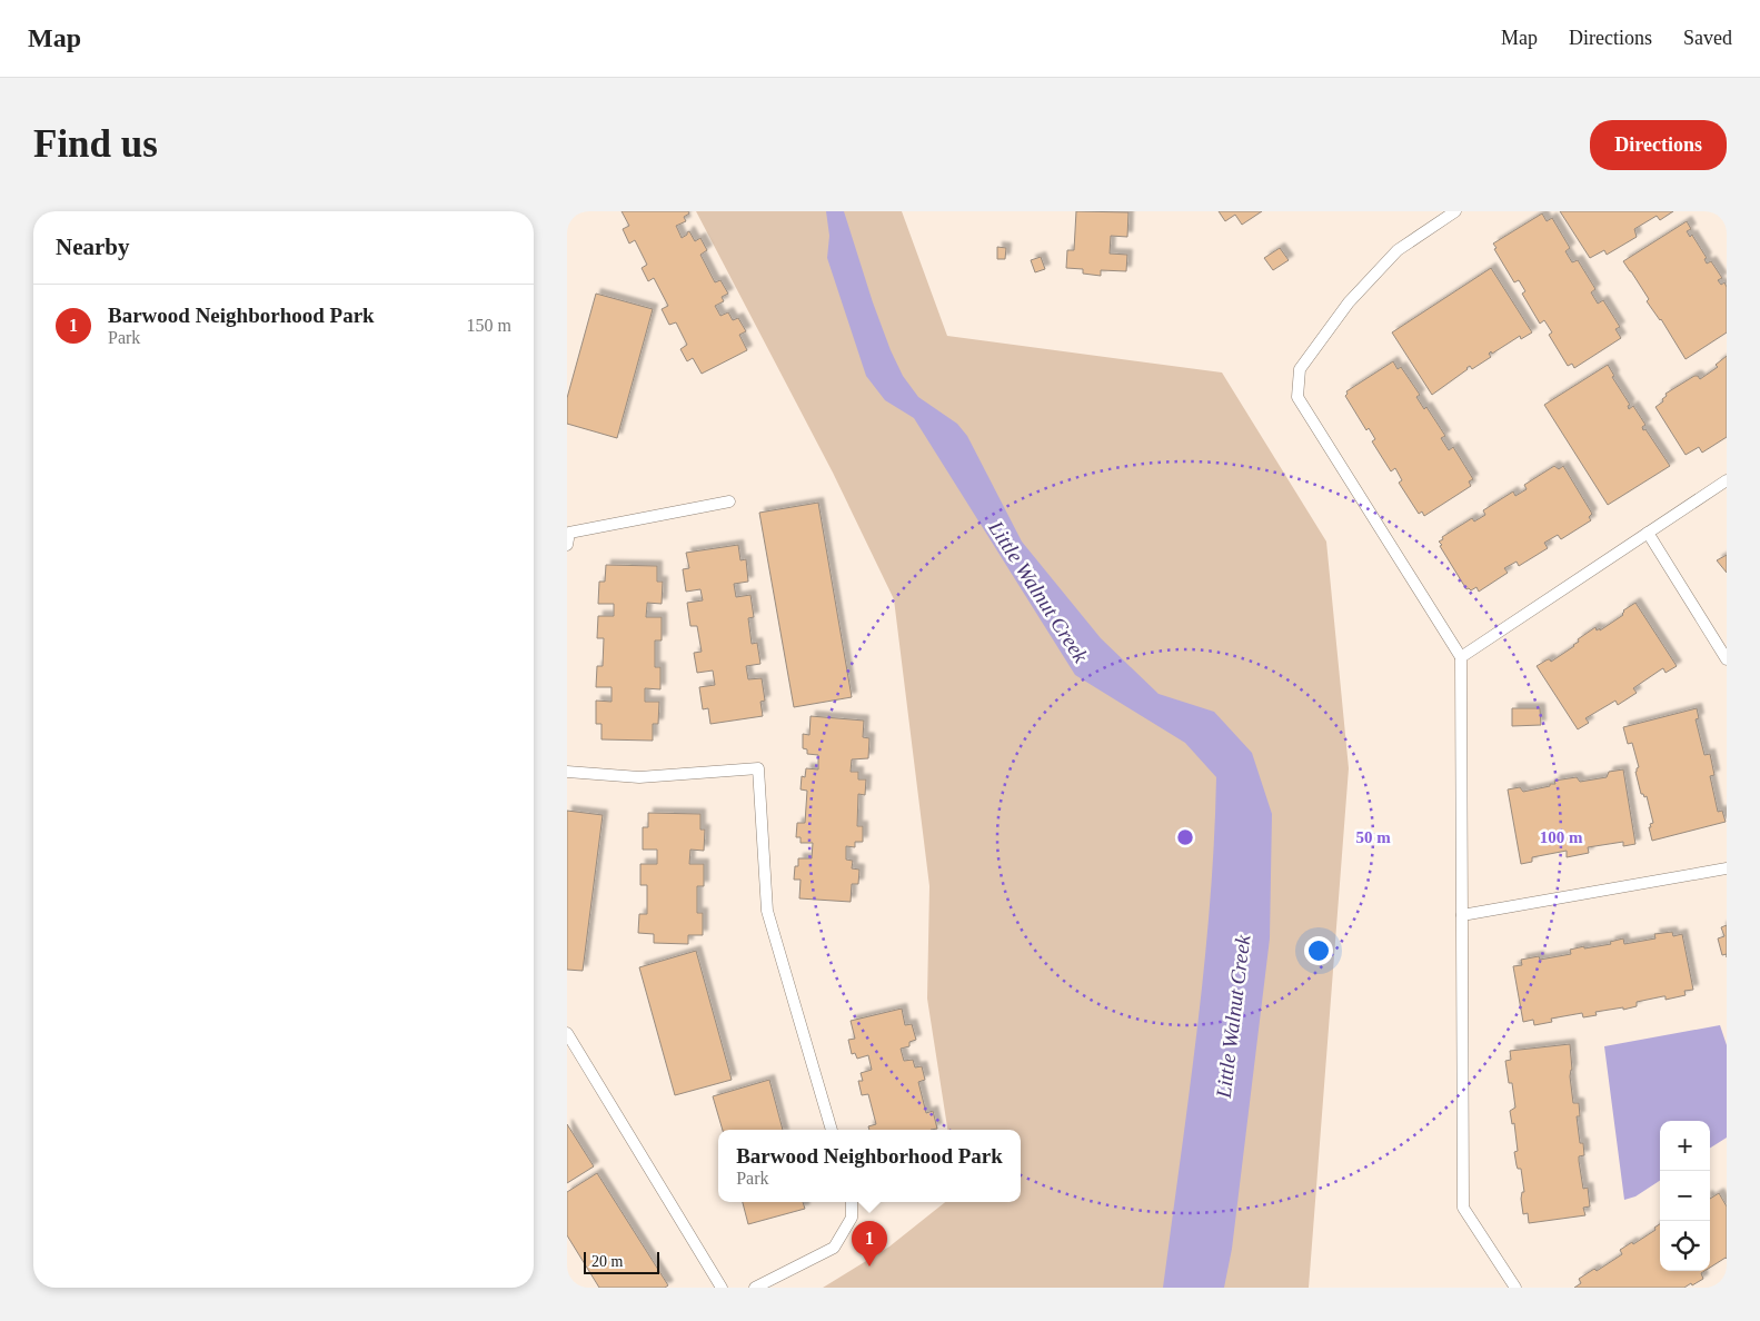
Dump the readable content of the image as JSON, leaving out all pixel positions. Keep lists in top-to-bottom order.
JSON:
{
  "water": ["Little Walnut Creek"],
  "scale_bar": "20 m",
  "page": {
    "header": "Map",
    "nav": ["Map", "Directions", "Saved"],
    "buttons": "Directions",
    "title": "Find us",
    "heading": "Nearby",
    "list": [
      {
        "mark": "1",
        "name": "Barwood Neighborhood Park",
        "note": "Park",
        "value": "150 m"
      }
    ],
    "map_buttons": ["+", "−"],
    "popup": ["Barwood Neighborhood Park", "Park"],
    "pins": "1",
    "scale": "20 m"
  },
  "rings": ["50 m", "100 m"]
}
